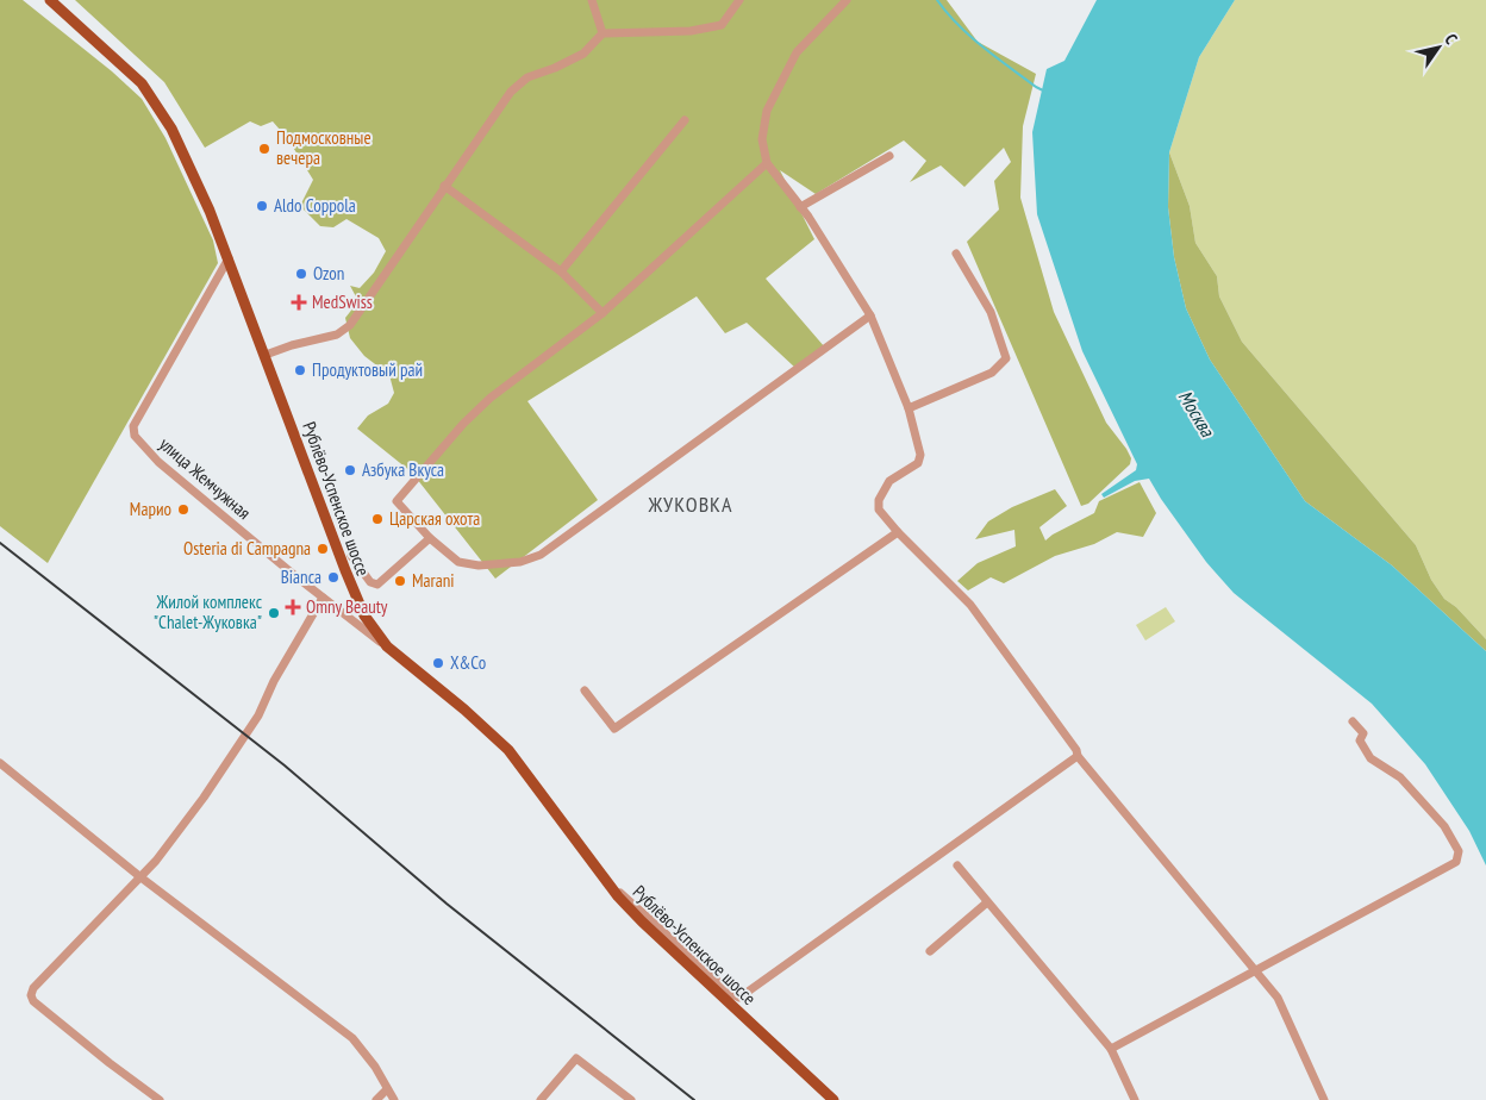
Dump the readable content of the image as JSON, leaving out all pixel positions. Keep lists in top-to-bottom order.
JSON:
{
  "streets": {
    "main road": ["Рублёво-Успенское шоссе"],
    "street": ["улица Жемчужная"]
  },
  "crossings": [
    ["улица Жемчужная", "Рублёво-Успенское шоссе"]
  ],
  "districts": ["ЖУКОВКА"],
  "water": ["Москва"],
  "places": {
    "other": [
      "Подмосковные вечера",
      "Aldo Coppola",
      "Ozon",
      "Продуктовый рай",
      "Азбука Вкуса",
      "Марио",
      "Царская охота",
      "Osteria di Campagna",
      "Bianca",
      "Marani",
      "Жилой комплекс \"Chalet-Жуковка\"",
      "X&Co"
    ],
    "health": ["MedSwiss", "Omny Beauty"]
  },
  "north": "top right"
}
